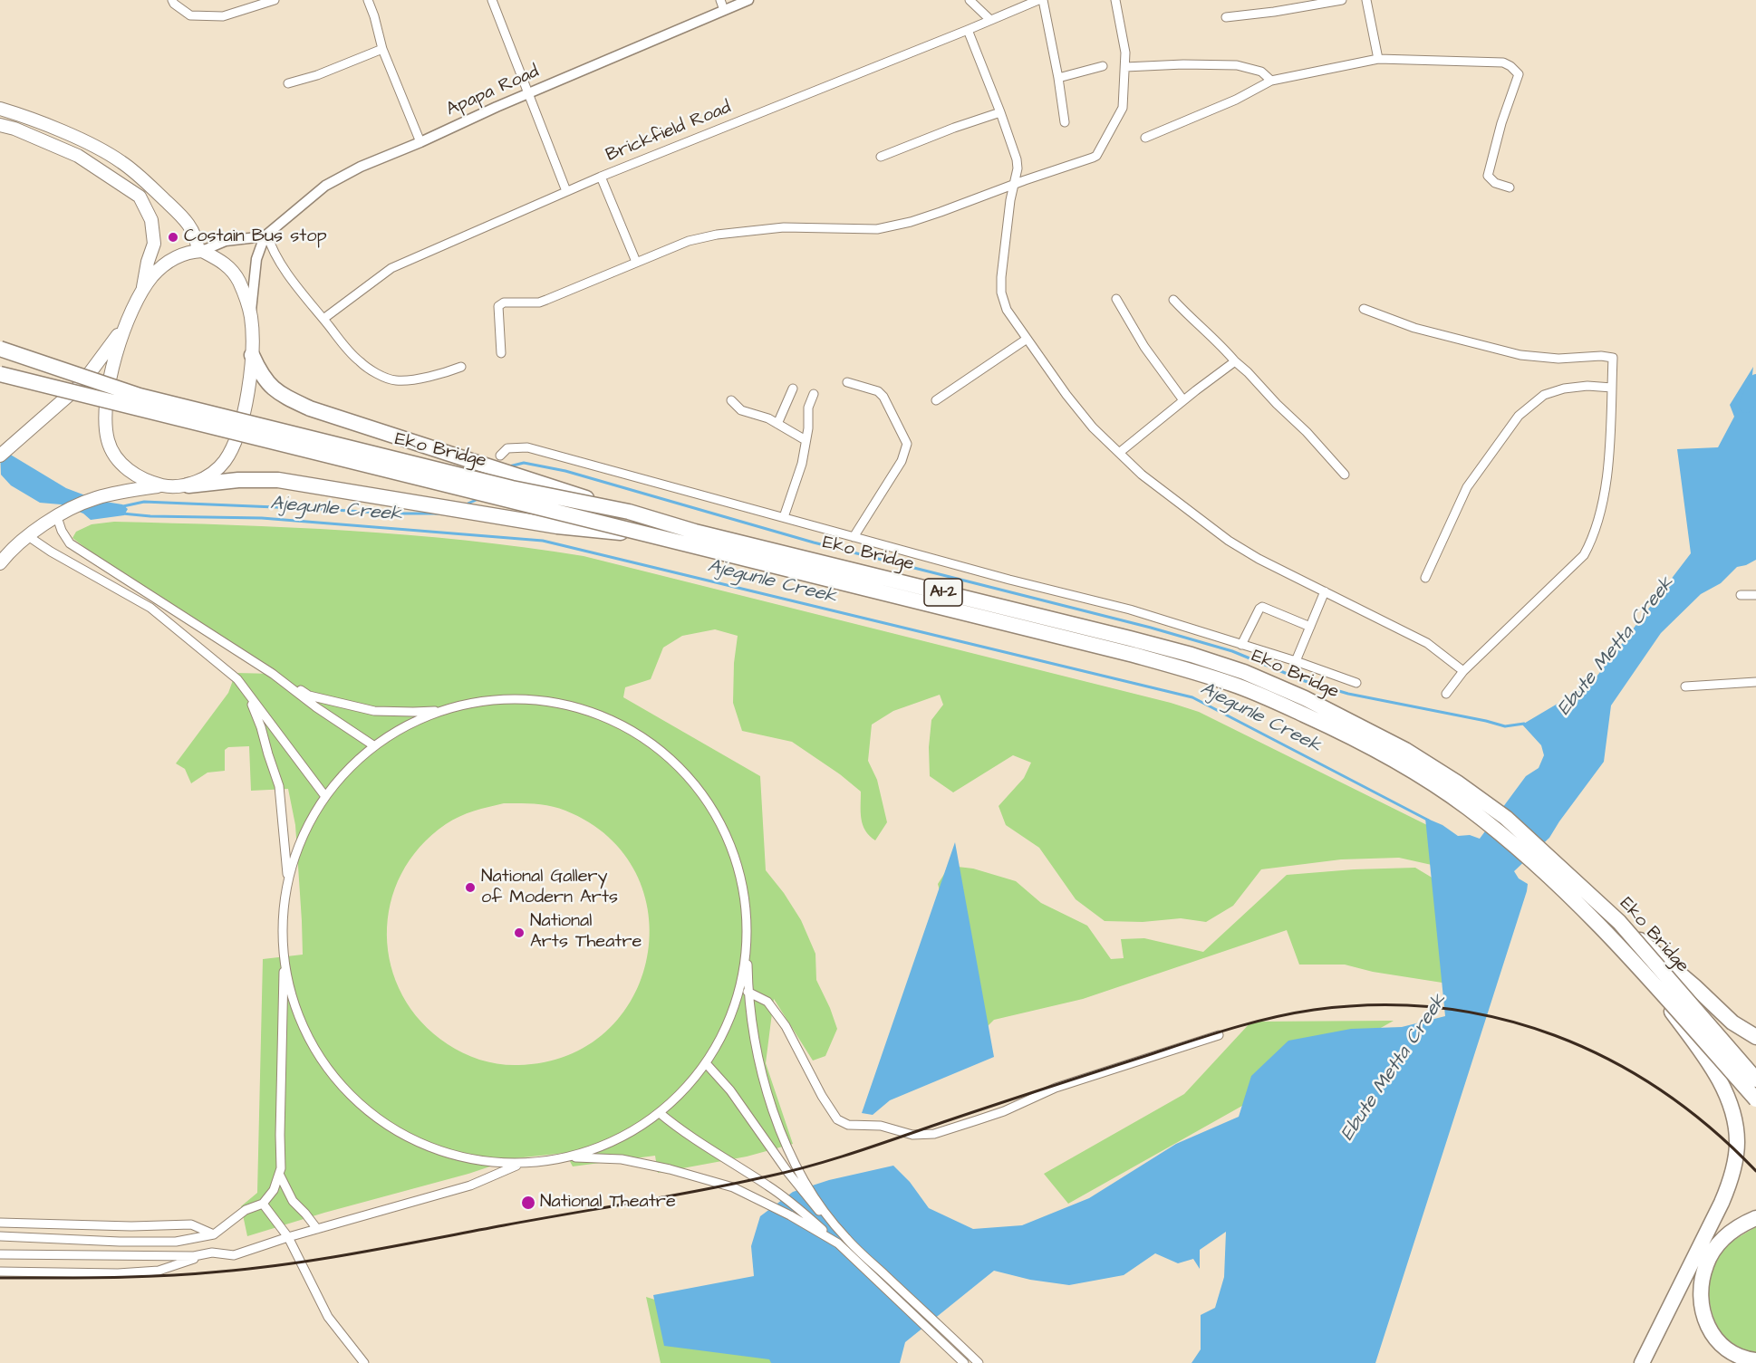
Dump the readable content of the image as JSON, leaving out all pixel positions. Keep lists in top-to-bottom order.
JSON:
{
  "streets": {
    "highway": ["Eko Bridge", "A1-2"],
    "street": ["Apapa Road", "Brickfield Road"]
  },
  "water": ["Ajegunle Creek", "Ebute Metta Creek"],
  "places": [
    "Costain Bus stop",
    "National Gallery of Modern Arts",
    "National Arts Theatre",
    "National Theatre"
  ]
}
